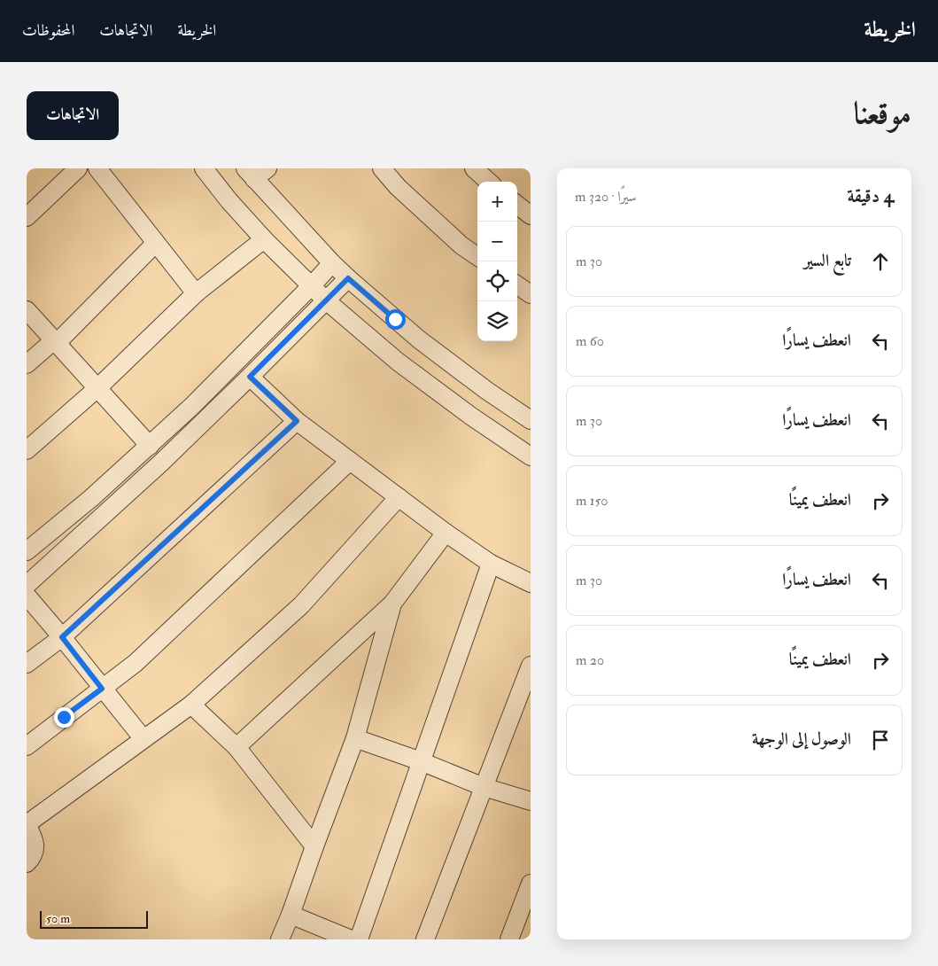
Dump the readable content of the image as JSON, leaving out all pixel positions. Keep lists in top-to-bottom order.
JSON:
{
  "scale_bar": "50 m",
  "page": {
    "header": "الخريطة",
    "nav": ["الخريطة", "الاتجاهات", "المحفوظات"],
    "title": "موقعنا",
    "buttons": "الاتجاهات",
    "heading": ["4 دقيقة", "سيرًا · 320 m"],
    "map_buttons": ["+", "−"],
    "list": [
      ["تابع السير", "30 m"],
      ["انعطف يسارًا", "60 m"],
      ["انعطف يسارًا", "30 m"],
      ["انعطف يمينًا", "150 m"],
      ["انعطف يسارًا", "30 m"],
      ["انعطف يمينًا", "20 m"],
      "الوصول إلى الوجهة"
    ],
    "scale": "50 m"
  }
}
